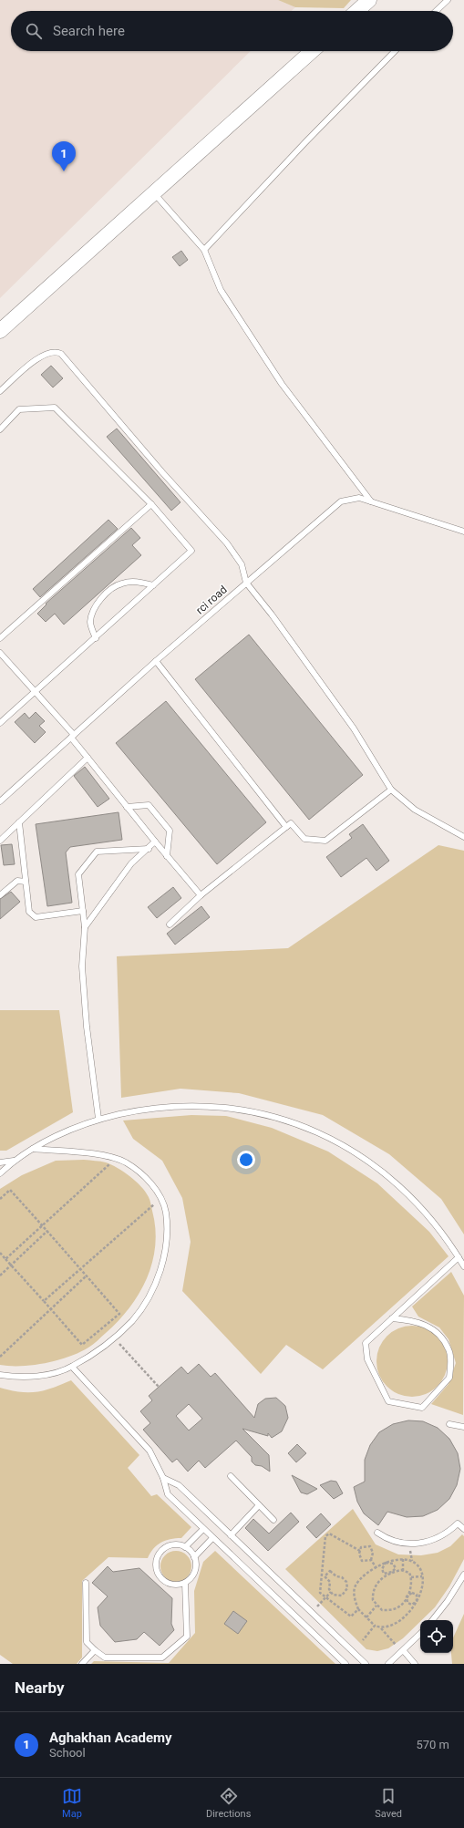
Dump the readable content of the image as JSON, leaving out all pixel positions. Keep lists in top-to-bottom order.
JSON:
{
  "streets": {
    "lane": ["rci road"]
  },
  "page": {
    "search": "Search here",
    "pins": "1",
    "heading": "Nearby",
    "list": [
      {
        "mark": "1",
        "name": "Aghakhan Academy",
        "note": "School",
        "value": "570 m"
      }
    ],
    "nav": ["Map", "Directions", "Saved"]
  }
}
